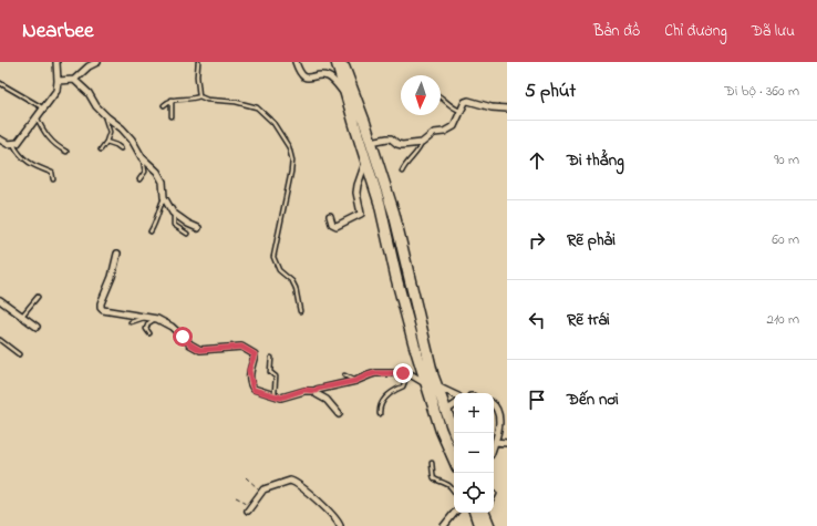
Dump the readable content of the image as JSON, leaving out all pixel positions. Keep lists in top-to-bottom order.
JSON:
{
  "north": "bottom",
  "page": {
    "header": "Nearbee",
    "nav": ["Bản đồ", "Chỉ đường", "Đã lưu"],
    "heading": ["5 phút", "Đi bộ · 360 m"],
    "list": [
      ["Đi thẳng", "90 m"],
      ["Rẽ phải", "60 m"],
      ["Rẽ trái", "210 m"],
      "Đến nơi"
    ],
    "map_buttons": ["+", "−"]
  }
}
